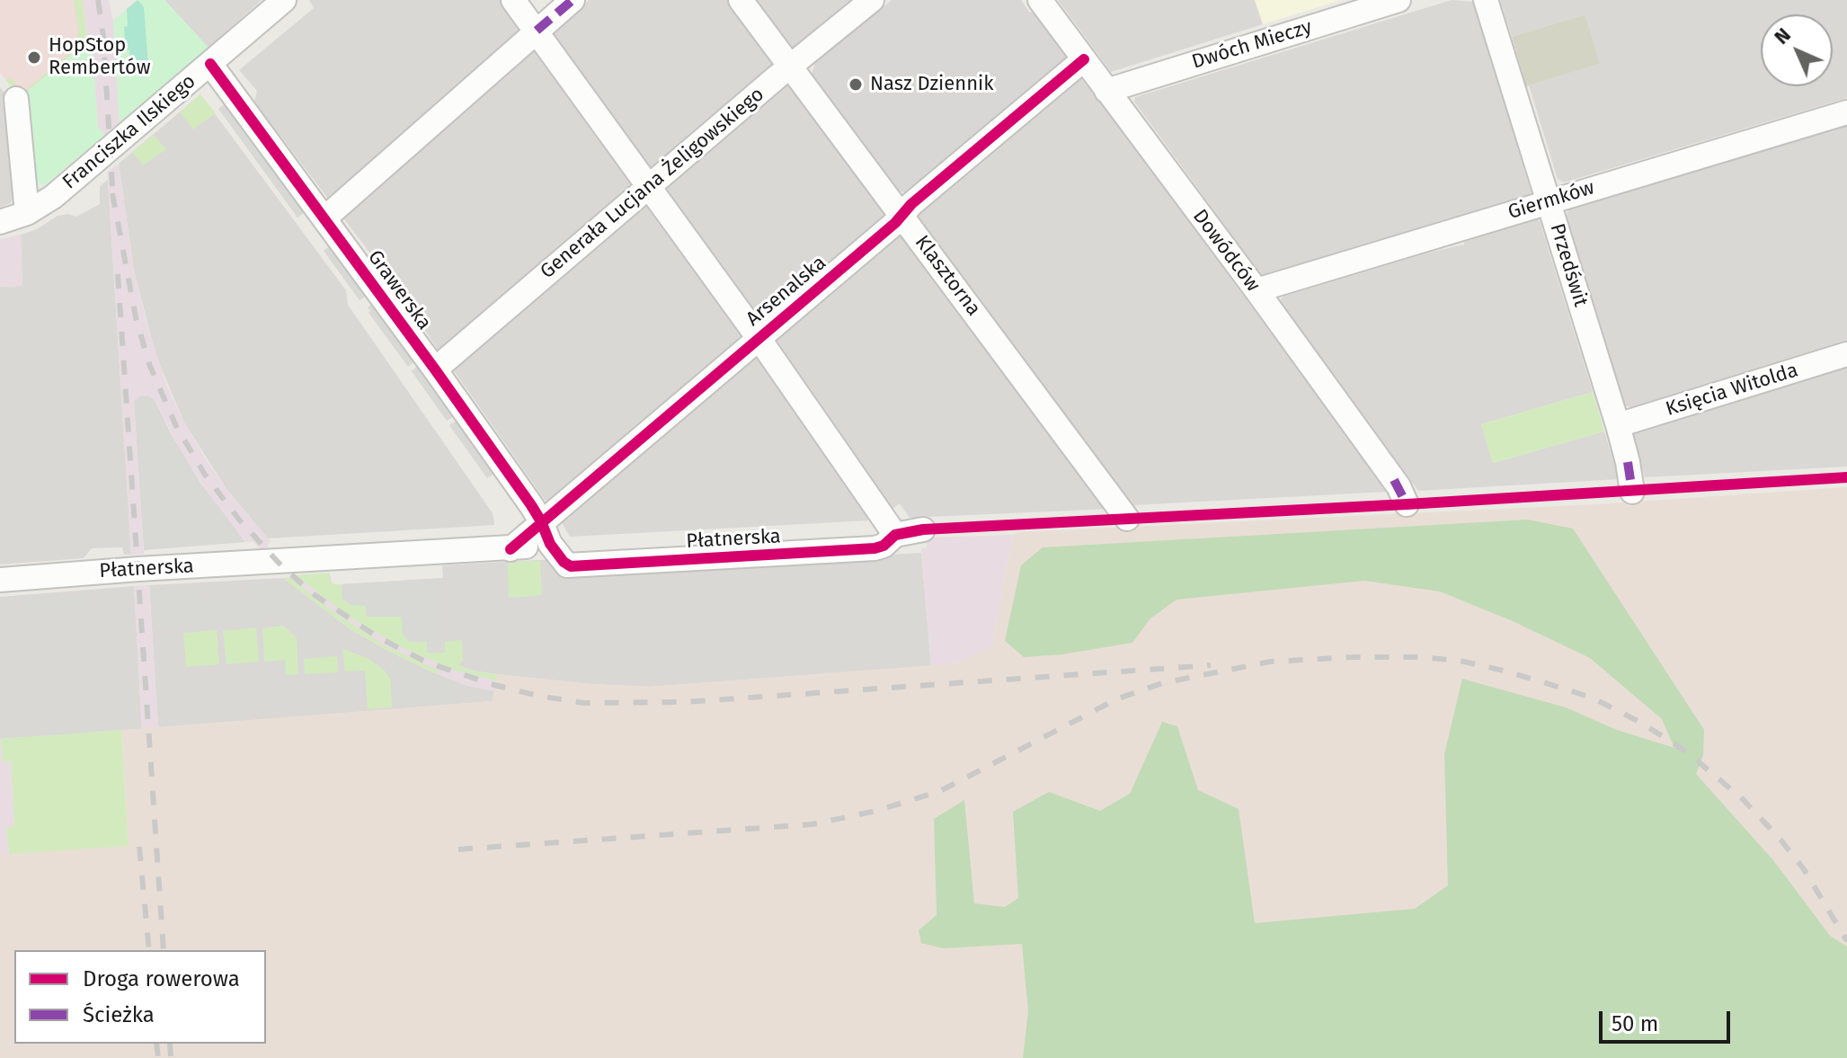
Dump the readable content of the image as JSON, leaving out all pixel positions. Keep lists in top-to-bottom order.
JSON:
{
  "streets": {
    "street": [
      "Dwóch Mieczy",
      "Franciszka Ilskiego",
      "Generała Lucjana Żeligowskiego",
      "Giermków",
      "Dowódców",
      "Przedświt",
      "Klasztorna",
      "Grawerska",
      "Arsenalska",
      "Księcia Witolda",
      "Płatnerska"
    ]
  },
  "crossings": [
    ["Dwóch Mieczy", "Dowódców"],
    ["Franciszka Ilskiego", "Grawerska"],
    ["Generała Lucjana Żeligowskiego", "Klasztorna"],
    ["Generała Lucjana Żeligowskiego", "Grawerska"],
    ["Giermków", "Dowódców"],
    ["Giermków", "Przedświt"],
    ["Dowódców", "Arsenalska"],
    ["Przedświt", "Księcia Witolda"],
    ["Klasztorna", "Arsenalska"],
    ["Grawerska", "Arsenalska"],
    ["Grawerska", "Płatnerska"],
    ["Arsenalska", "Płatnerska"]
  ],
  "places": ["HopStop Rembertów", "Nasz Dziennik"],
  "legend": ["Droga rowerowa", "Ścieżka"],
  "scale_bar": "50 m",
  "north": "top left"
}
